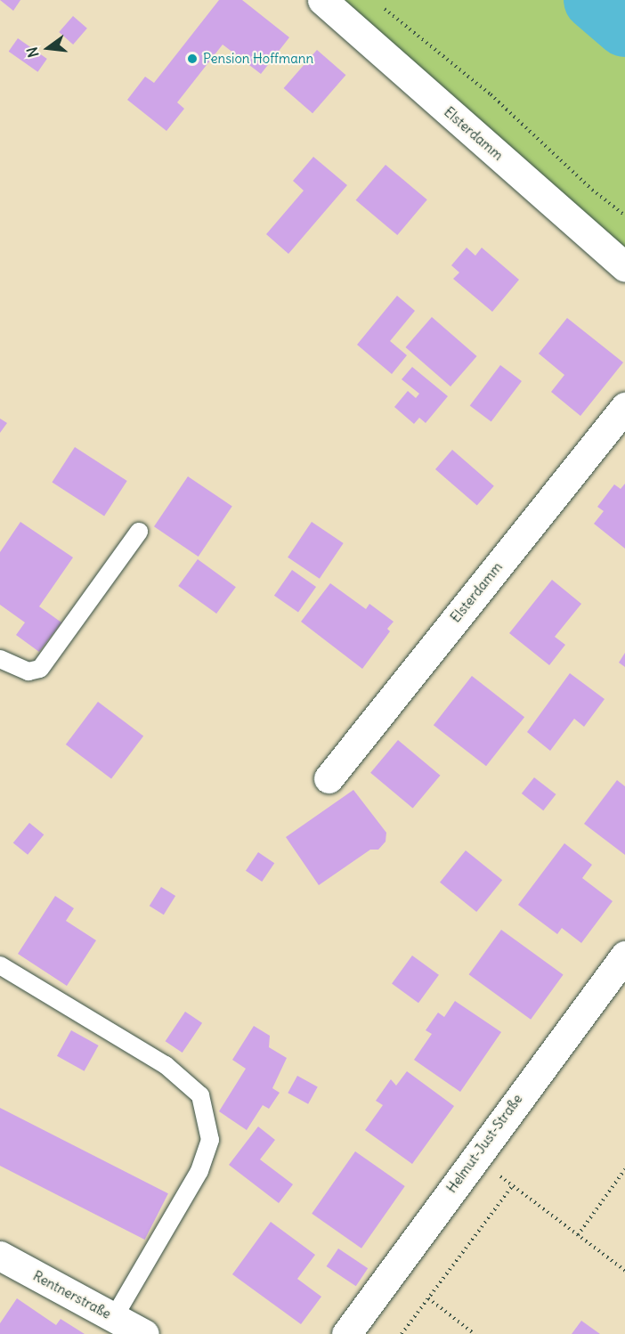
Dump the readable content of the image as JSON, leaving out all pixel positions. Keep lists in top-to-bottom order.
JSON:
{
  "streets": {
    "street": ["Elsterdamm", "Helmut-Just-Straße", "Rentnerstraße"]
  },
  "places": ["Pension Hoffmann"],
  "north": "left"
}
